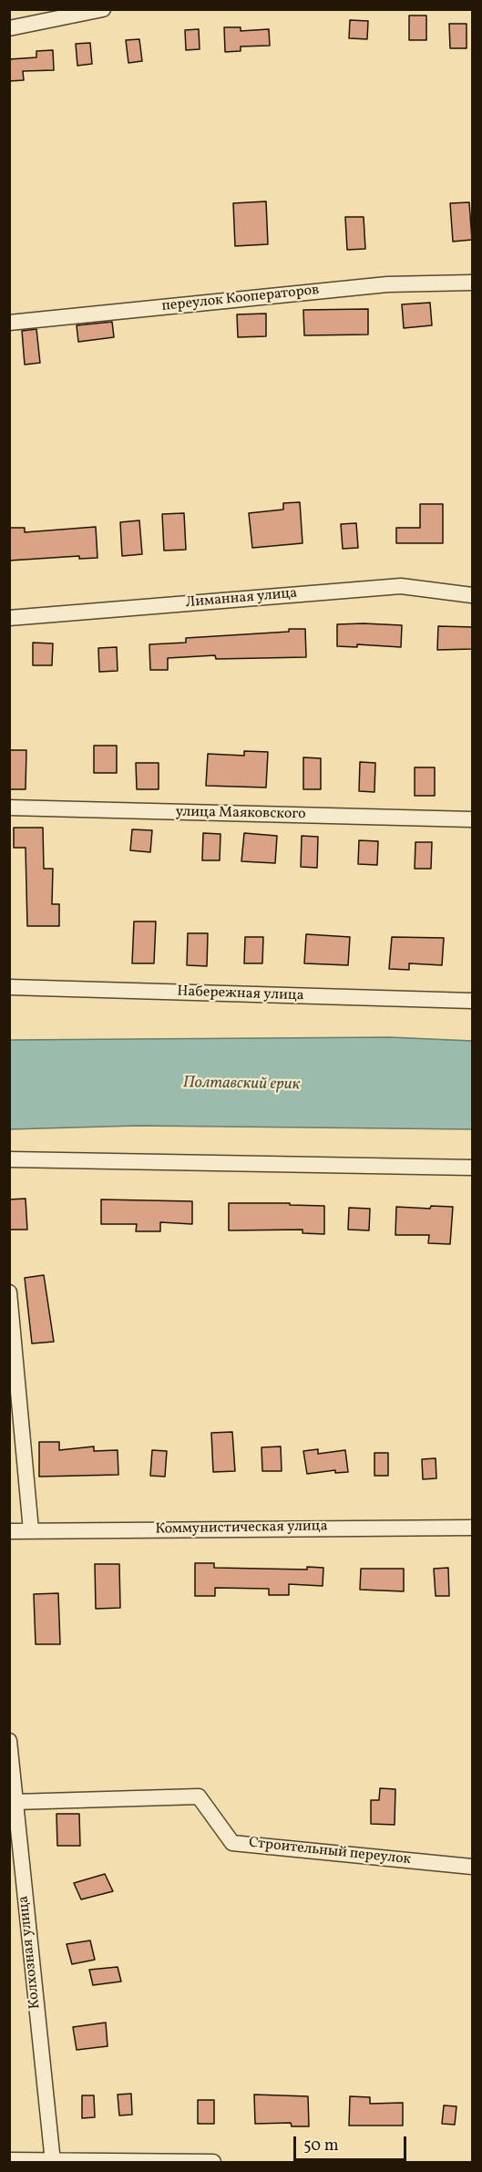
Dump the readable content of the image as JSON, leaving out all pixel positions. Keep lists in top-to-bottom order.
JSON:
{
  "streets": {
    "street": [
      "переулок Кооператоров",
      "Лиманная улица",
      "улица Маяковского",
      "Набережная улица",
      "Коммунистическая улица",
      "Строительный переулок",
      "Колхозная улица"
    ]
  },
  "crossings": [
    ["Строительный переулок", "Колхозная улица"]
  ],
  "water": ["Полтавский ерик"],
  "scale_bar": "50 m"
}
